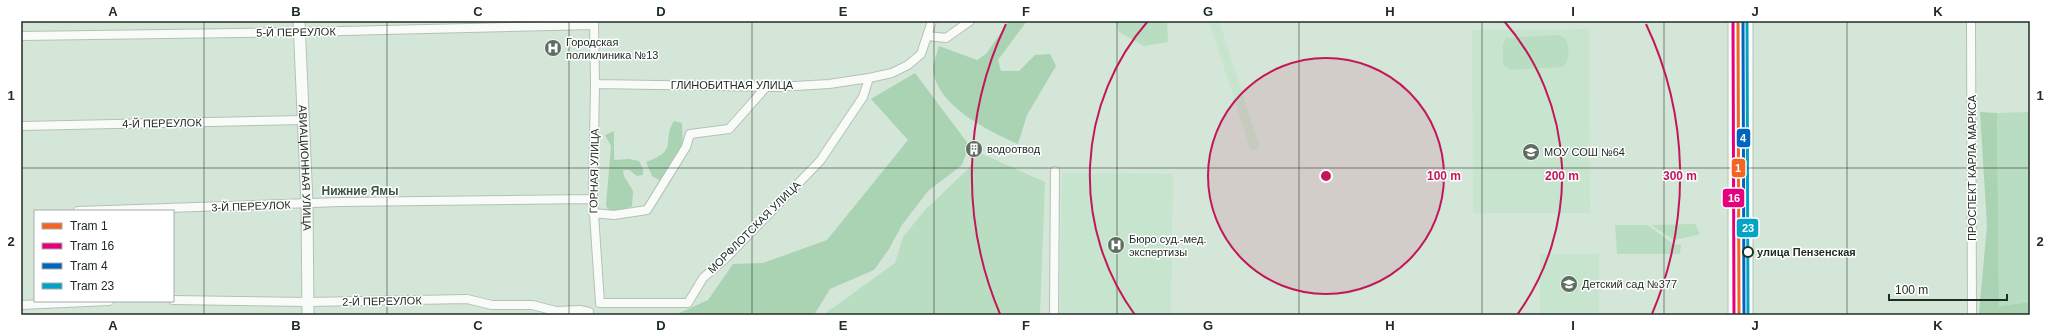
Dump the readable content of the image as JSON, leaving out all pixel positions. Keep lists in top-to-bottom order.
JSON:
{
  "streets": {
    "main road": ["АВИАЦИОННАЯ УЛИЦА"],
    "street": [
      "5-Й ПЕРЕУЛОК",
      "ГЛИНОБИТНАЯ УЛИЦА",
      "4-Й ПЕРЕУЛОК",
      "ПРОСПЕКТ КАРЛА МАРКСА",
      "ГОРНАЯ УЛИЦА",
      "3-Й ПЕРЕУЛОК",
      "МОРФЛОТСКАЯ УЛИЦА",
      "2-Й ПЕРЕУЛОК"
    ]
  },
  "crossings": [
    ["5-Й ПЕРЕУЛОК", "АВИАЦИОННАЯ УЛИЦА"],
    ["5-Й ПЕРЕУЛОК", "ГОРНАЯ УЛИЦА"],
    ["ГЛИНОБИТНАЯ УЛИЦА", "ГОРНАЯ УЛИЦА"],
    ["ГЛИНОБИТНАЯ УЛИЦА", "МОРФЛОТСКАЯ УЛИЦА"],
    ["4-Й ПЕРЕУЛОК", "АВИАЦИОННАЯ УЛИЦА"],
    ["АВИАЦИОННАЯ УЛИЦА", "3-Й ПЕРЕУЛОК"],
    ["АВИАЦИОННАЯ УЛИЦА", "2-Й ПЕРЕУЛОК"],
    ["ГОРНАЯ УЛИЦА", "3-Й ПЕРЕУЛОК"],
    ["ГОРНАЯ УЛИЦА", "МОРФЛОТСКАЯ УЛИЦА"]
  ],
  "districts": ["Нижние Ямы"],
  "places": {
    "hospital": ["Городская поликлиника №13", "Бюро суд.-мед. экспертизы"],
    "building": ["водоотвод"],
    "school or university": ["МОУ СОШ №64", "Детский сад №377"],
    "other": ["улица Пензенская"]
  },
  "lines": [
    "tram line 1",
    "tram line 16",
    "tram line 4",
    "tram line 23"
  ],
  "legend": [
    "Tram 1",
    "Tram 16",
    "Tram 4",
    "Tram 23"
  ],
  "scale_bar": "100 m",
  "grid": {
    "columns": [
      "A",
      "B",
      "C",
      "D",
      "E",
      "F",
      "G",
      "H",
      "I",
      "J",
      "K"
    ],
    "rows": ["1", "2"]
  },
  "rings": ["100 m", "200 m", "300 m"]
}
